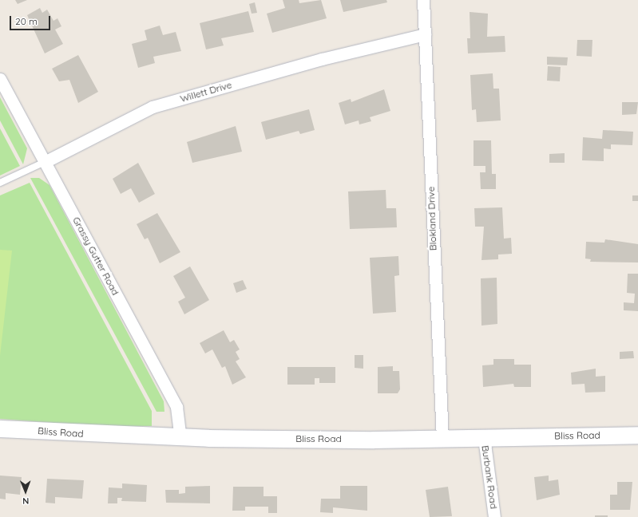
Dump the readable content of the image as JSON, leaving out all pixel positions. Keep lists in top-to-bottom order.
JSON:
{
  "streets": {
    "main road": ["Bliss Road"],
    "street": [
      "Willett Drive",
      "Blokland Drive",
      "Grassy Gutter Road",
      "Burbank Road"
    ]
  },
  "crossings": [
    ["Willett Drive", "Blokland Drive"],
    ["Willett Drive", "Grassy Gutter Road"],
    ["Blokland Drive", "Bliss Road"],
    ["Grassy Gutter Road", "Bliss Road"],
    ["Bliss Road", "Burbank Road"]
  ],
  "scale_bar": "20 m",
  "north": "bottom"
}
